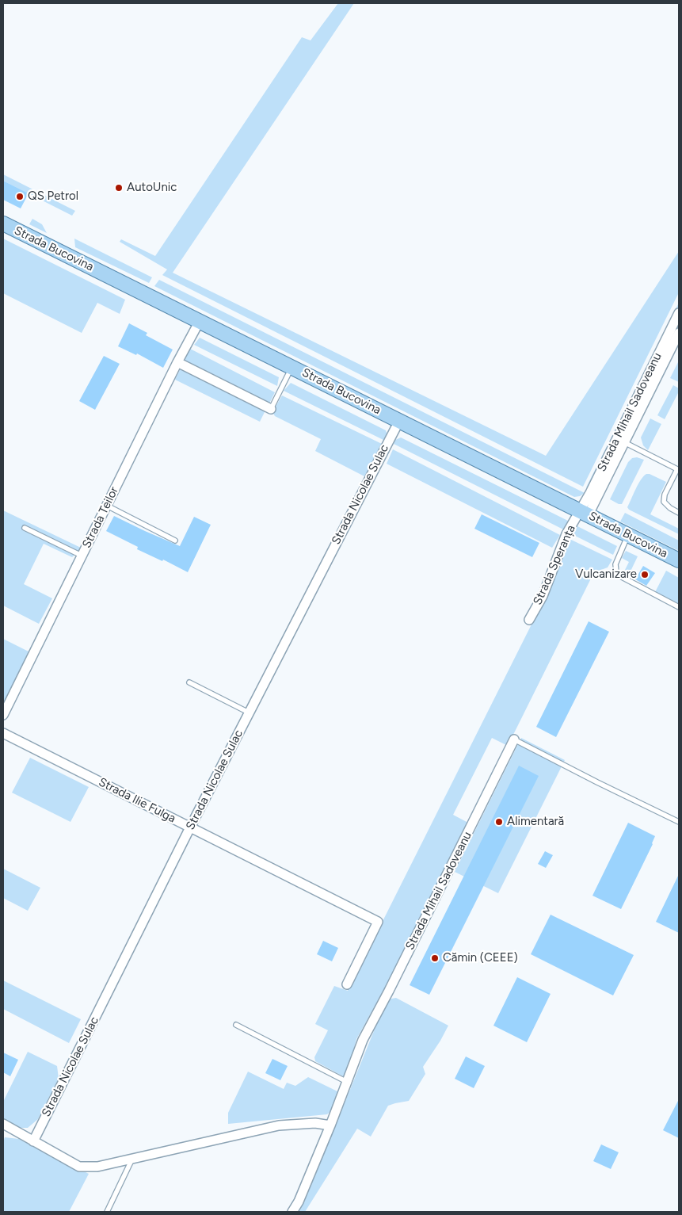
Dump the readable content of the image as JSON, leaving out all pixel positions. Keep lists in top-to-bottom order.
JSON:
{
  "streets": {
    "main road": ["Strada Bucovina"],
    "street": [
      "Strada Mihail Sadoveanu",
      "Strada Nicolae Sulac",
      "Strada Teilor",
      "Strada Speranța",
      "Strada Ilie Fulga"
    ]
  },
  "crossings": [
    ["Strada Bucovina", "Strada Mihail Sadoveanu"],
    ["Strada Bucovina", "Strada Nicolae Sulac"],
    ["Strada Bucovina", "Strada Teilor"],
    ["Strada Bucovina", "Strada Speranța"],
    ["Strada Mihail Sadoveanu", "Strada Speranța"],
    ["Strada Nicolae Sulac", "Strada Ilie Fulga"]
  ],
  "places": [
    "AutoUnic",
    "QS Petrol",
    "Vulcanizare",
    "Alimentară",
    "Cămin (CEEE)"
  ]
}
